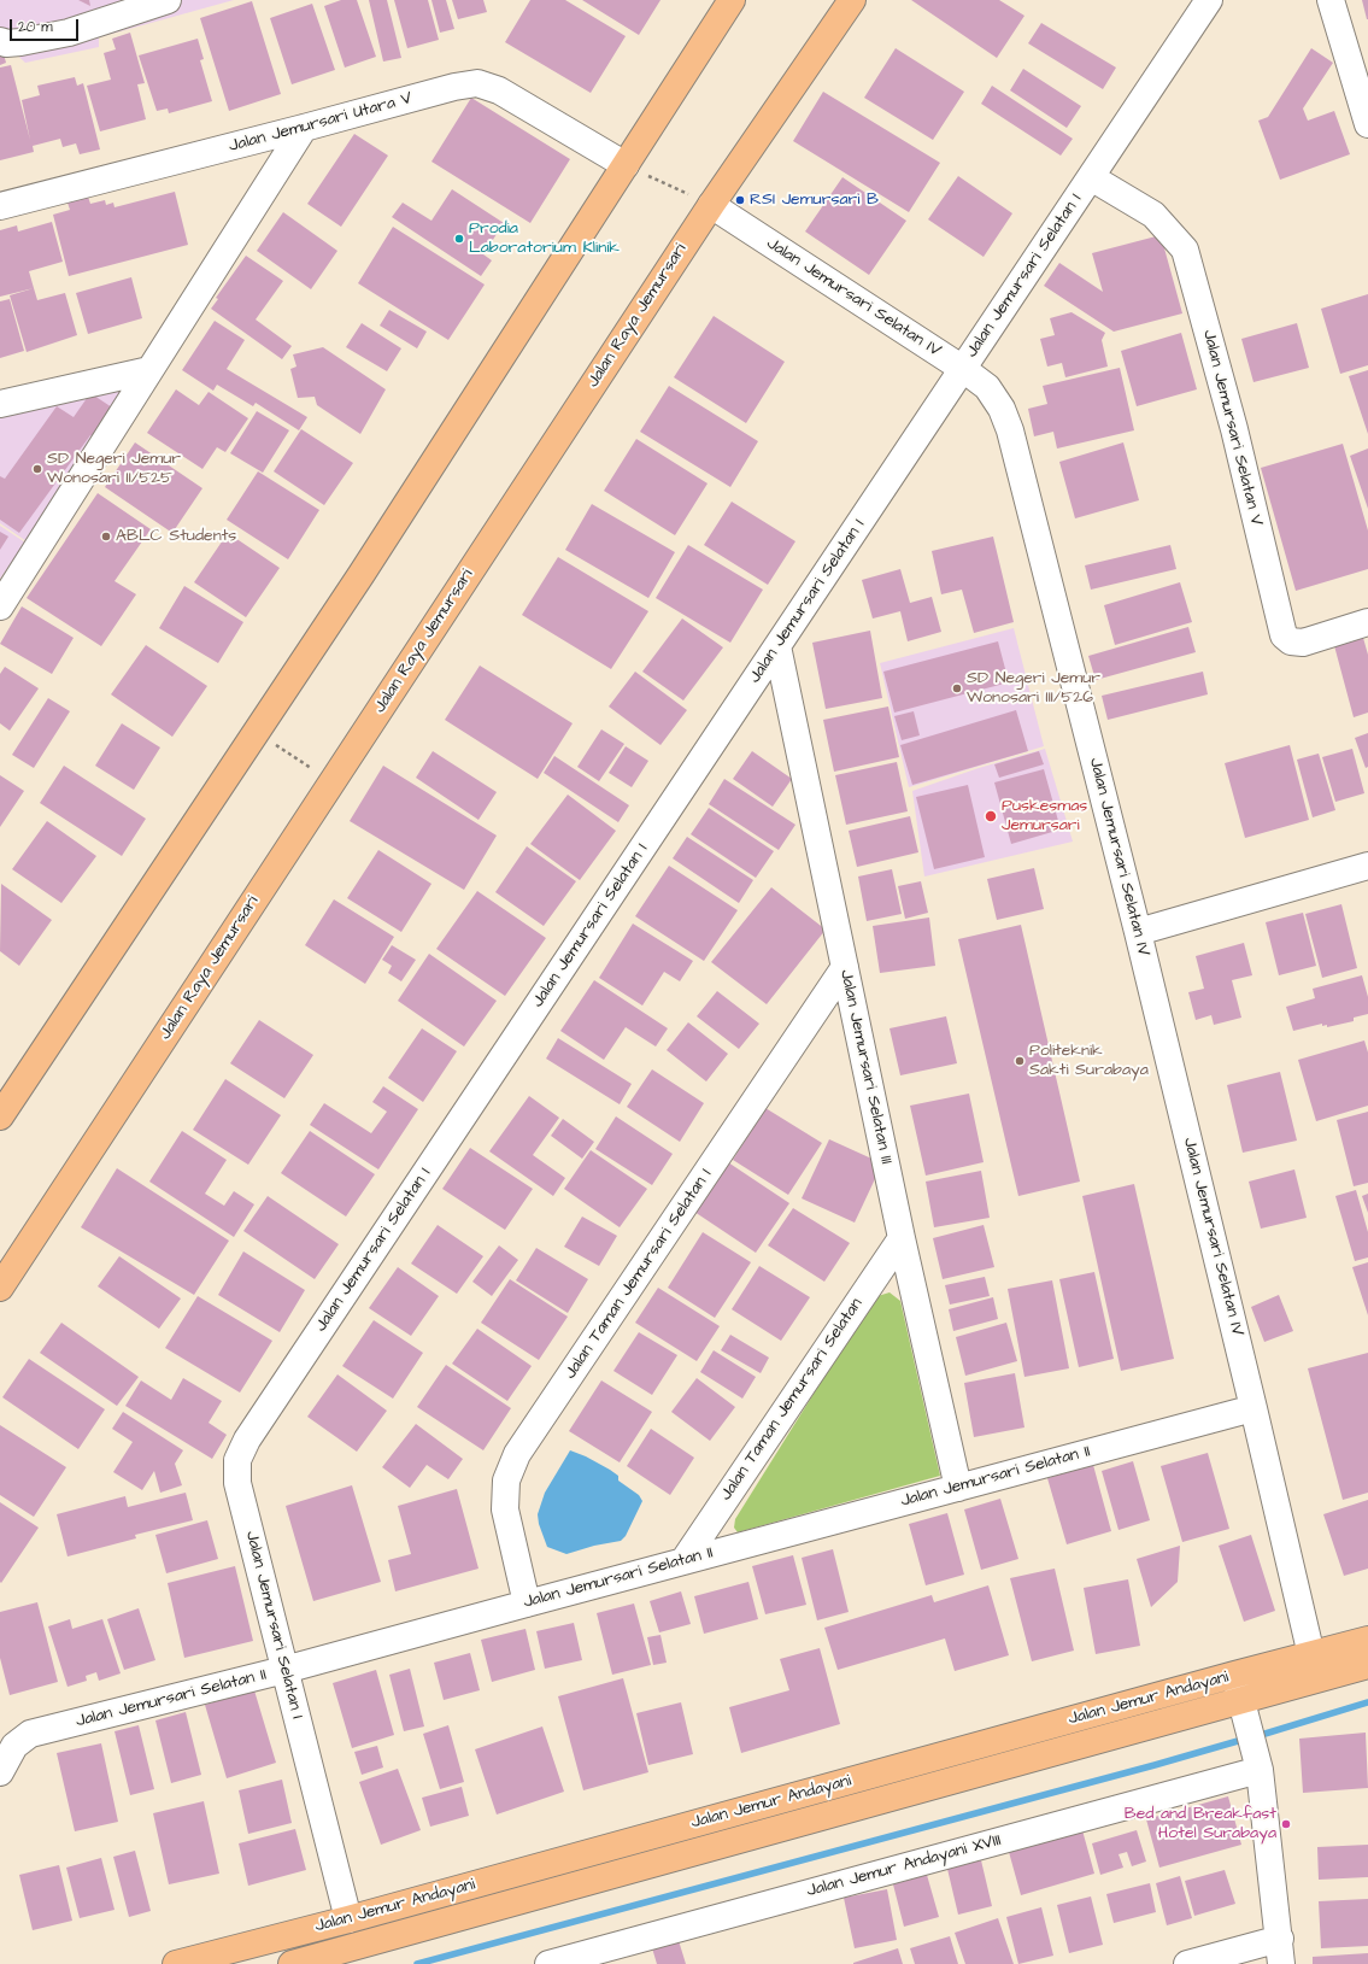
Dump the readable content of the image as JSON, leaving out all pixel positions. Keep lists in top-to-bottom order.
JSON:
{
  "streets": {
    "main road": ["Jalan Raya Jemursari", "Jalan Jemur Andayani"],
    "street": [
      "Jalan Jemursari Utara V",
      "Jalan Jemursari Selatan I",
      "Jalan Jemursari Selatan IV",
      "Jalan Jemursari Selatan V",
      "Jalan Jemursari Selatan III",
      "Jalan Taman Jemursari Selatan I",
      "Jalan Taman Jemursari Selatan",
      "Jalan Jemursari Selatan II",
      "Jalan Jemur Andayani XVIII"
    ]
  },
  "crossings": [
    ["Jalan Jemursari Selatan I", "Jalan Jemursari Selatan IV"],
    ["Jalan Jemursari Selatan I", "Jalan Jemursari Selatan V"],
    ["Jalan Jemursari Selatan I", "Jalan Jemursari Selatan III"],
    ["Jalan Jemursari Selatan I", "Jalan Jemursari Selatan II"],
    ["Jalan Jemursari Selatan I", "Jalan Jemur Andayani"],
    ["Jalan Jemursari Selatan IV", "Jalan Raya Jemursari"],
    ["Jalan Jemursari Selatan IV", "Jalan Jemursari Selatan II"],
    ["Jalan Jemursari Selatan IV", "Jalan Jemur Andayani"],
    ["Jalan Jemursari Selatan III", "Jalan Taman Jemursari Selatan I"],
    ["Jalan Jemursari Selatan III", "Jalan Taman Jemursari Selatan"],
    ["Jalan Jemursari Selatan III", "Jalan Jemursari Selatan II"],
    ["Jalan Taman Jemursari Selatan I", "Jalan Jemursari Selatan II"],
    ["Jalan Taman Jemursari Selatan", "Jalan Jemursari Selatan II"]
  ],
  "places": [
    "RSI Jemursari B",
    "Prodia Laboratorium Klinik",
    "SD Negeri Jemur Wonosari II/525",
    "ABLC Students",
    "SD Negeri Jemur Wonosari III/526",
    "Puskesmas Jemursari",
    "Politeknik Sakti Surabaya",
    "Bed and Breakfast Hotel Surabaya"
  ],
  "scale_bar": "20 m"
}
